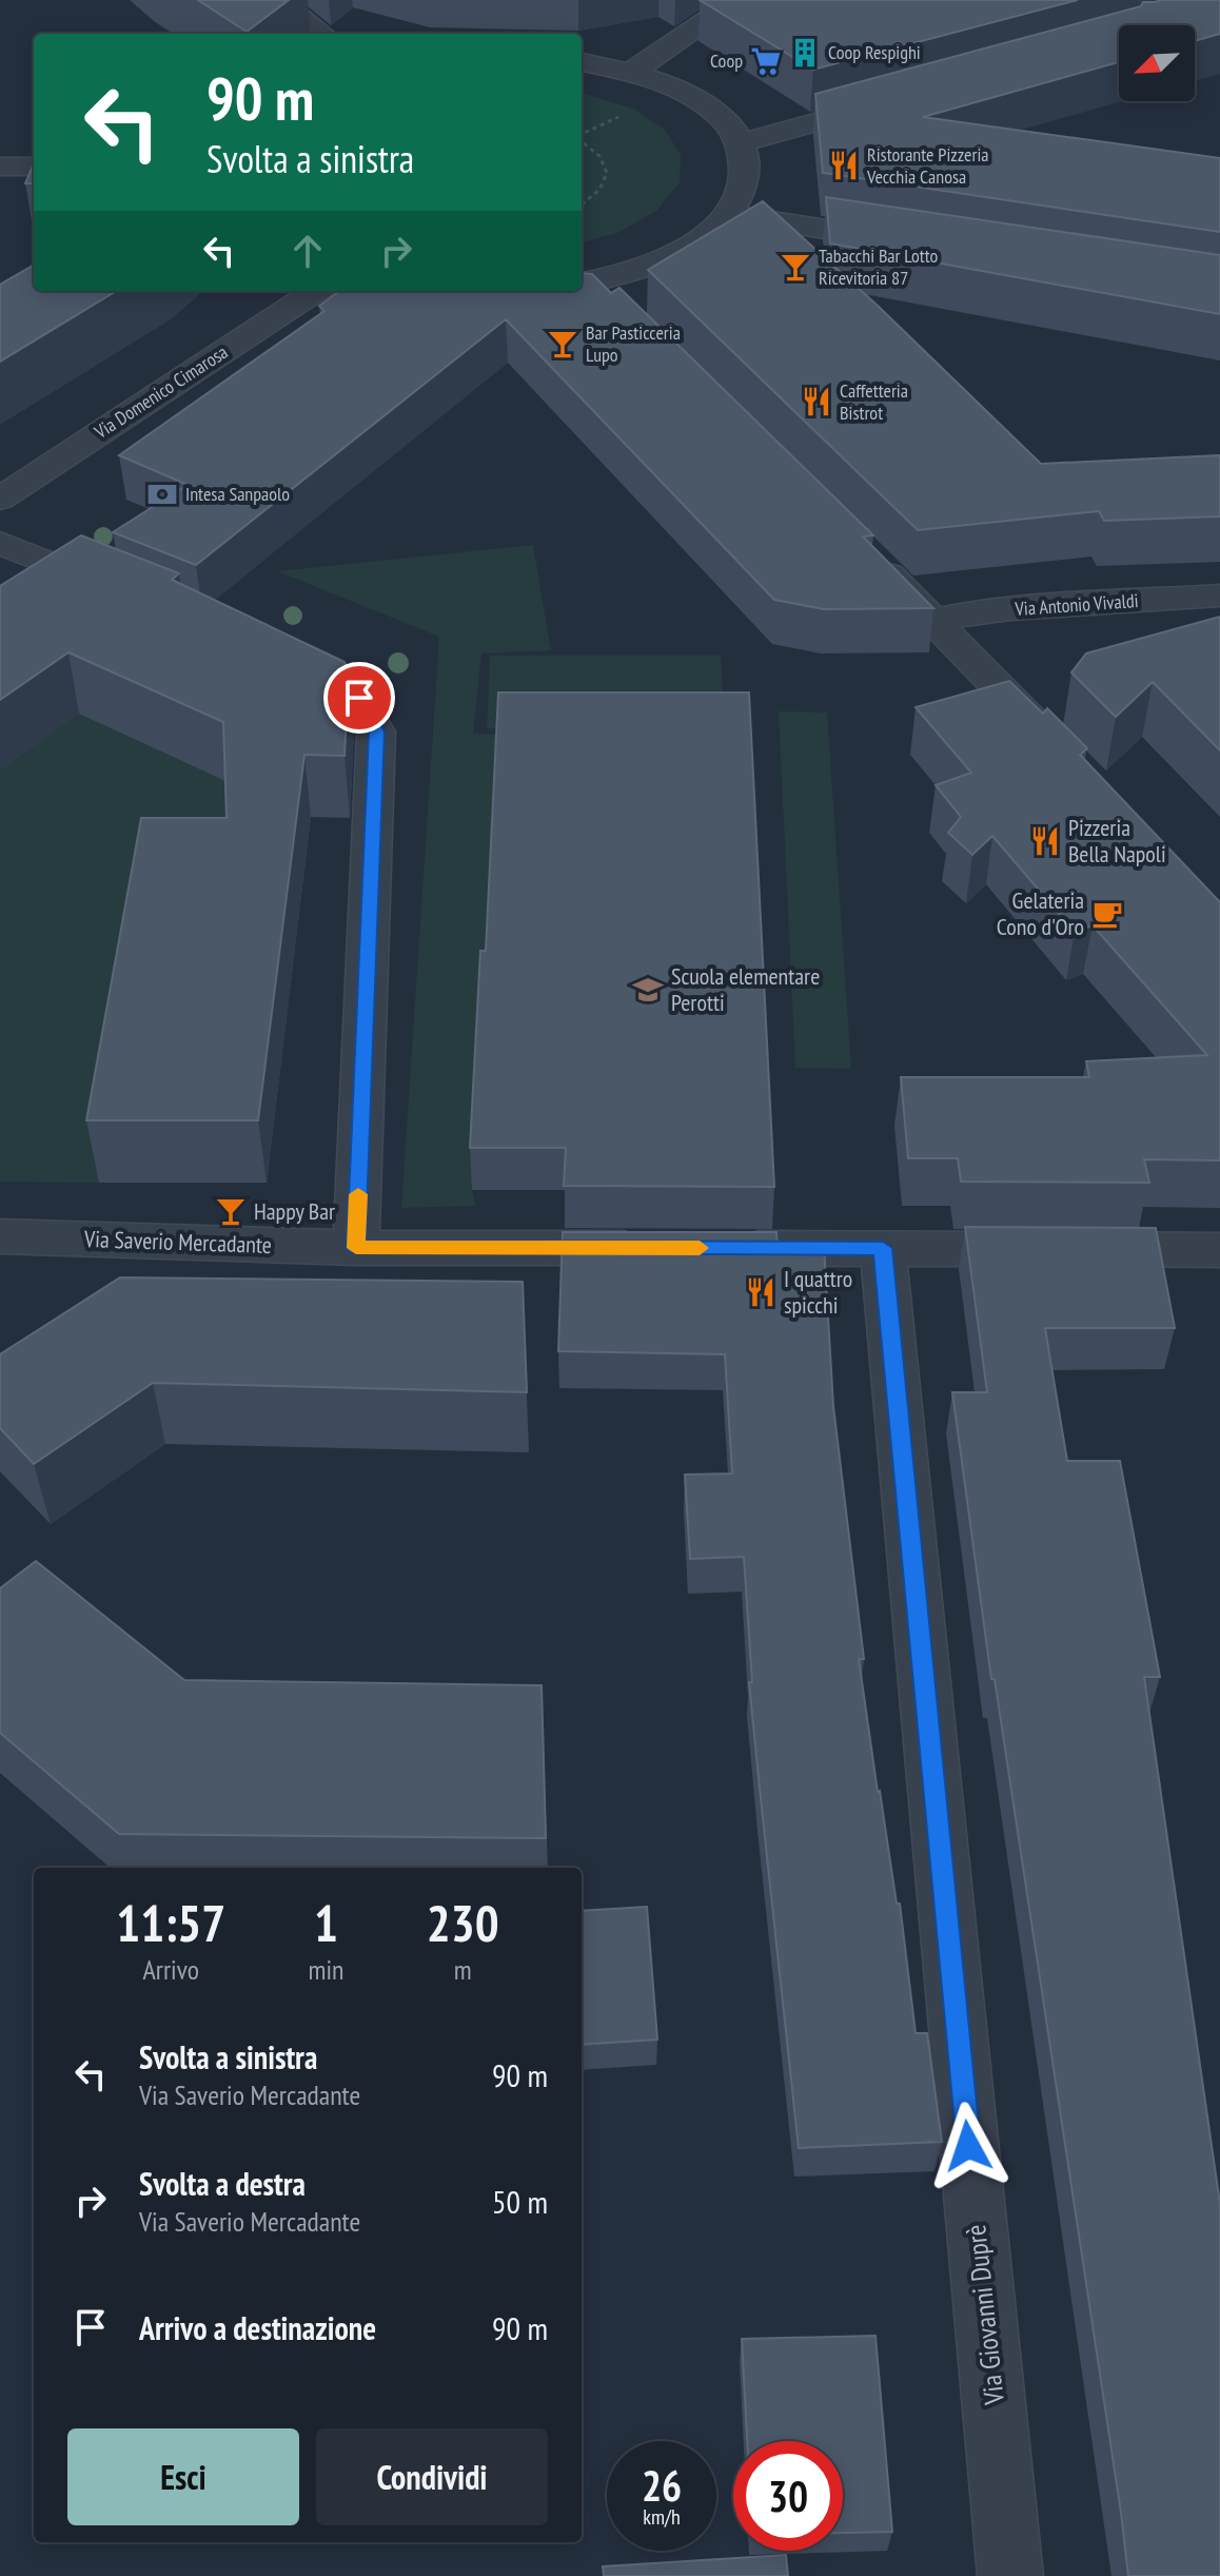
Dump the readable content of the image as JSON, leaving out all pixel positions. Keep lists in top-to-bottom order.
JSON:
{
  "streets": {
    "street": [
      "Via Domenico Cimarosa",
      "Via Antonio Vivaldi",
      "Via Saverio Mercadante",
      "Via Giovanni Duprè"
    ]
  },
  "places": {
    "building": ["Coop Respighi"],
    "supermarket": ["Coop"],
    "restaurant": [
      "Ristorante Pizzeria Vecchia Canosa",
      "Caffetteria Bistrot",
      "Pizzeria Bella Napoli",
      "I quattro spicchi"
    ],
    "bar": ["Tabacchi Bar Lotto Ricevitoria 87", "Bar Pasticceria Lupo", "Happy Bar"],
    "bank": ["Intesa Sanpaolo"],
    "cafe": ["Gelateria Cono d'Oro"],
    "school or university": ["Scuola elementare Perotti"]
  },
  "north": "bottom left",
  "page": {
    "turn": ["90 m", "Svolta a sinistra"],
    "eta": [
      "11:57",
      "Arrivo",
      "1",
      "min",
      "230",
      "m"
    ],
    "list": [
      {
        "name": "Svolta a sinistra",
        "note": "Via Saverio Mercadante",
        "value": "90 m"
      },
      {
        "name": "Svolta a destra",
        "note": "Via Saverio Mercadante",
        "value": "50 m"
      },
      {
        "name": "Arrivo a destinazione",
        "value": "90 m"
      }
    ],
    "buttons": ["Esci", "Condividi"],
    "speed": "26 km/h",
    "limit": "30"
  }
}
